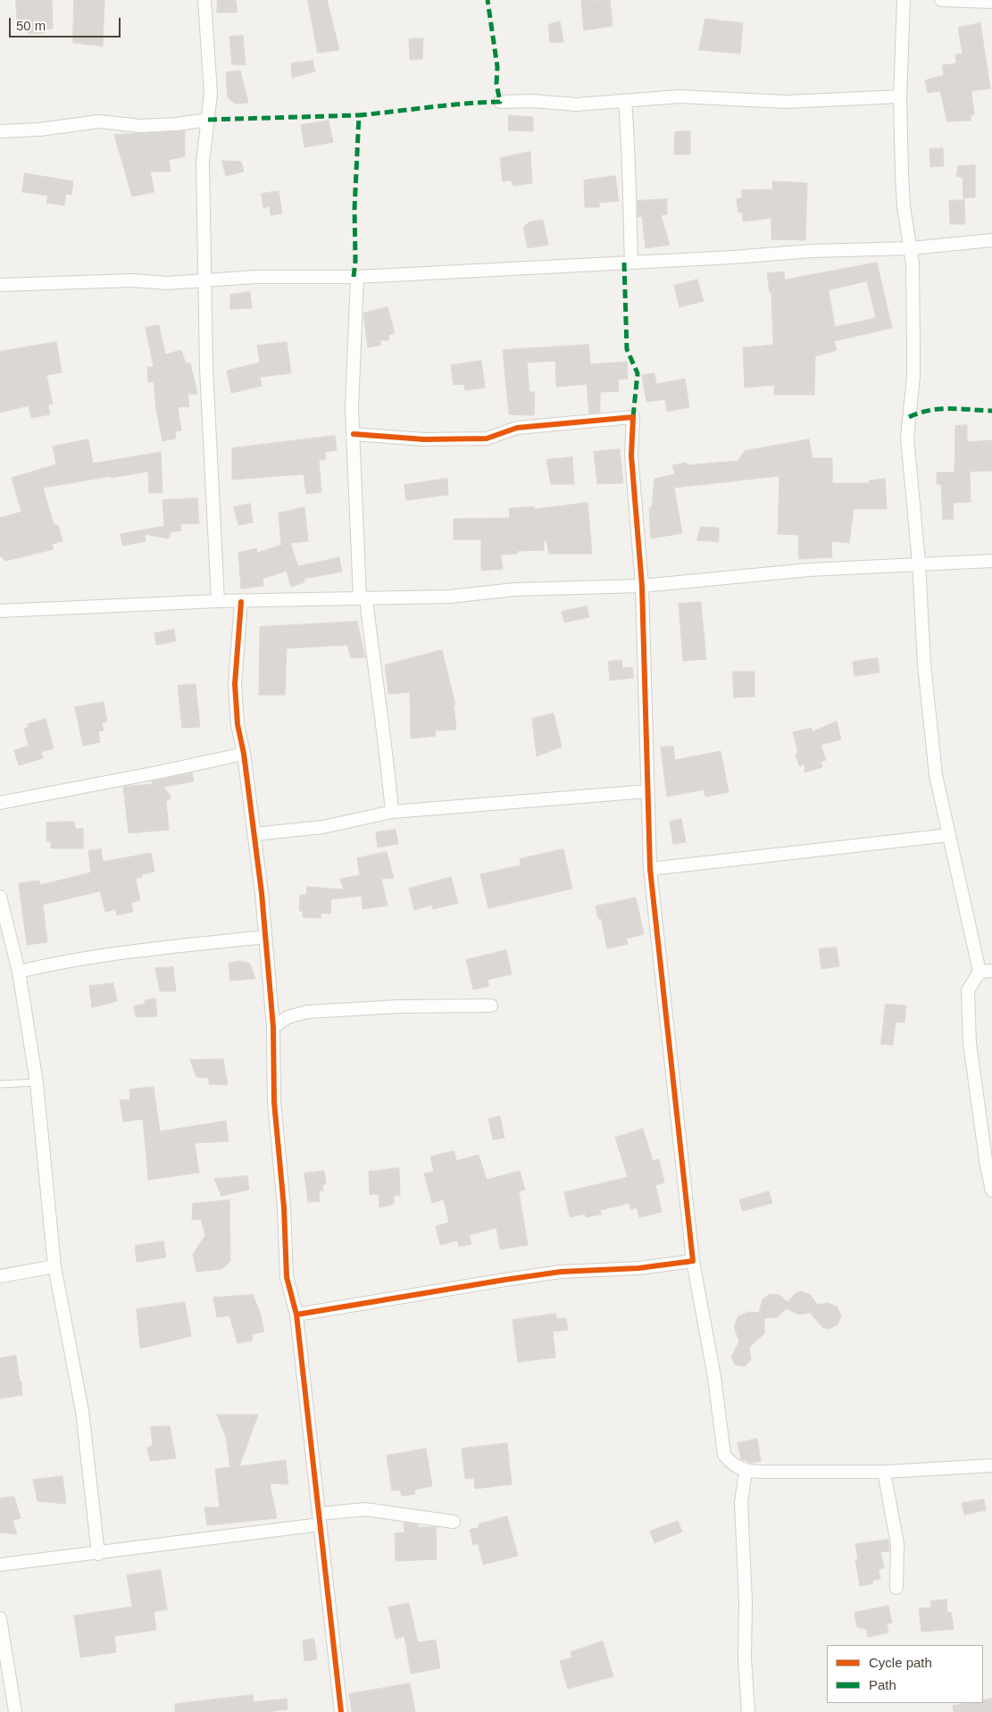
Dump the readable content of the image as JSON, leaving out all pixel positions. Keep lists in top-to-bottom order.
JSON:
{
  "legend": ["Cycle path", "Path"],
  "scale_bar": "50 m"
}
